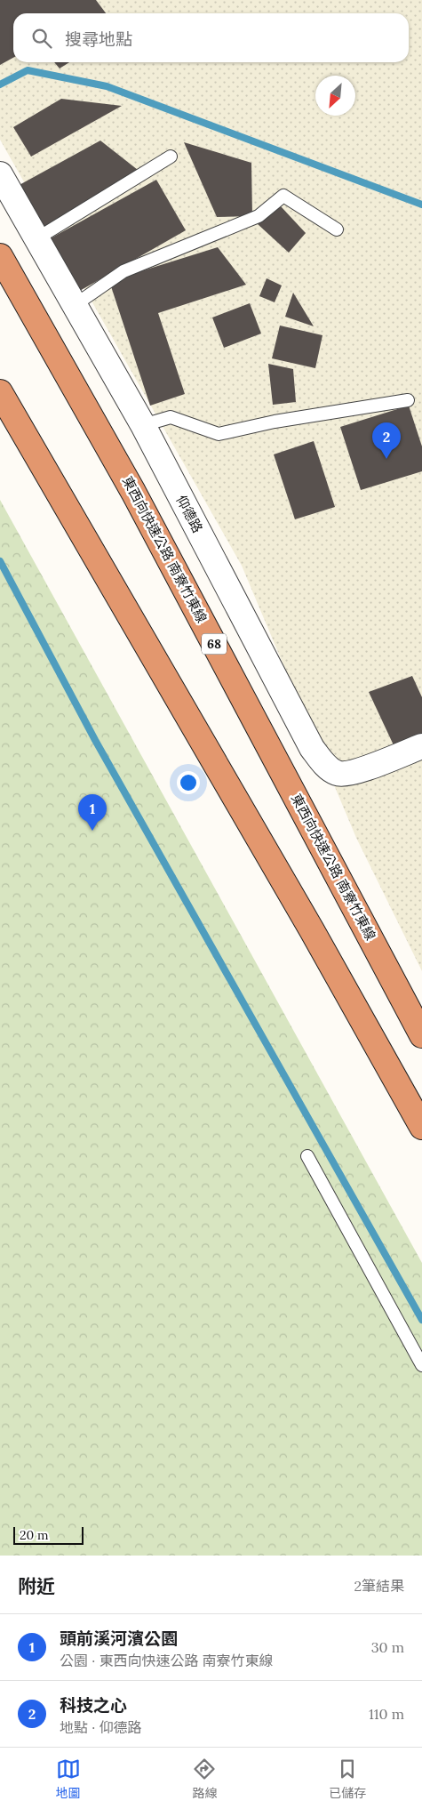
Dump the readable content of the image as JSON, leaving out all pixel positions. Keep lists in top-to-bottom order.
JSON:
{
  "streets": {
    "highway": ["東西向快速公路 南寮竹東線", "68"],
    "street": ["仰德路"]
  },
  "scale_bar": "20 m",
  "north": "bottom left",
  "page": {
    "search": "搜尋地點",
    "pins": ["2", "1"],
    "scale": "20 m",
    "heading": ["附近", "2筆結果"],
    "list": [
      {
        "mark": "1",
        "name": "頭前溪河濱公園",
        "note": "公園 · 東西向快速公路 南寮竹東線",
        "value": "30 m"
      },
      {
        "mark": "2",
        "name": "科技之心",
        "note": "地點 · 仰德路",
        "value": "110 m"
      }
    ],
    "nav": ["地圖", "路線", "已儲存"]
  }
}
